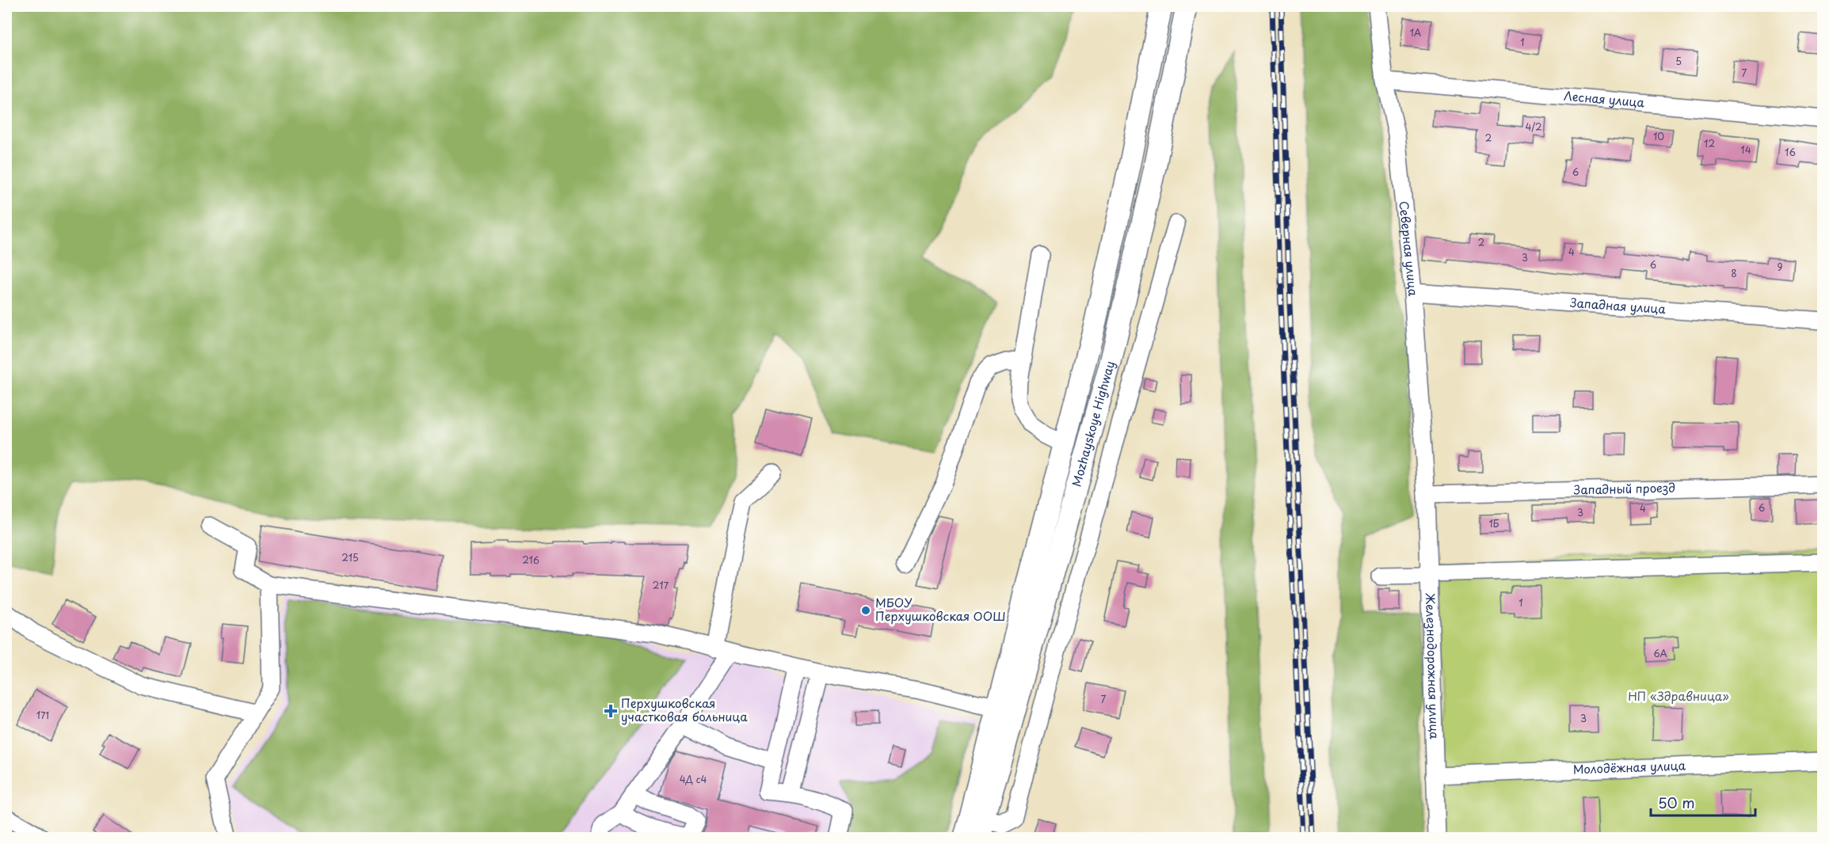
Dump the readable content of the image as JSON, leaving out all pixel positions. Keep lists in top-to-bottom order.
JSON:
{
  "streets": {
    "main road": ["Mozhayskoye Highway"],
    "street": [
      "Лесная улица",
      "Северная улица",
      "Западная улица",
      "Западный проезд",
      "Железнодорожная улица",
      "Молодёжная улица"
    ]
  },
  "crossings": [
    ["Лесная улица", "Северная улица"],
    ["Северная улица", "Западная улица"],
    ["Северная улица", "Западный проезд"],
    ["Северная улица", "Железнодорожная улица"],
    ["Западный проезд", "Железнодорожная улица"],
    ["Железнодорожная улица", "Молодёжная улица"]
  ],
  "parks": ["НП «Здравница»"],
  "places": {
    "other": ["МБОУ Перхушковская ООШ"],
    "health": ["Перхушковская участковая больница"]
  },
  "house_numbers": [
    "1А",
    "1",
    "5",
    "7",
    "4/2",
    "10",
    "2",
    "12",
    "14",
    "16",
    "6",
    "2",
    "4",
    "3",
    "6",
    "9",
    "8",
    "6",
    "4",
    "3",
    "1Б",
    "215",
    "216",
    "217",
    "1",
    "6А",
    "7",
    "171",
    "3",
    "4Д с4"
  ],
  "scale_bar": "50 m"
}
